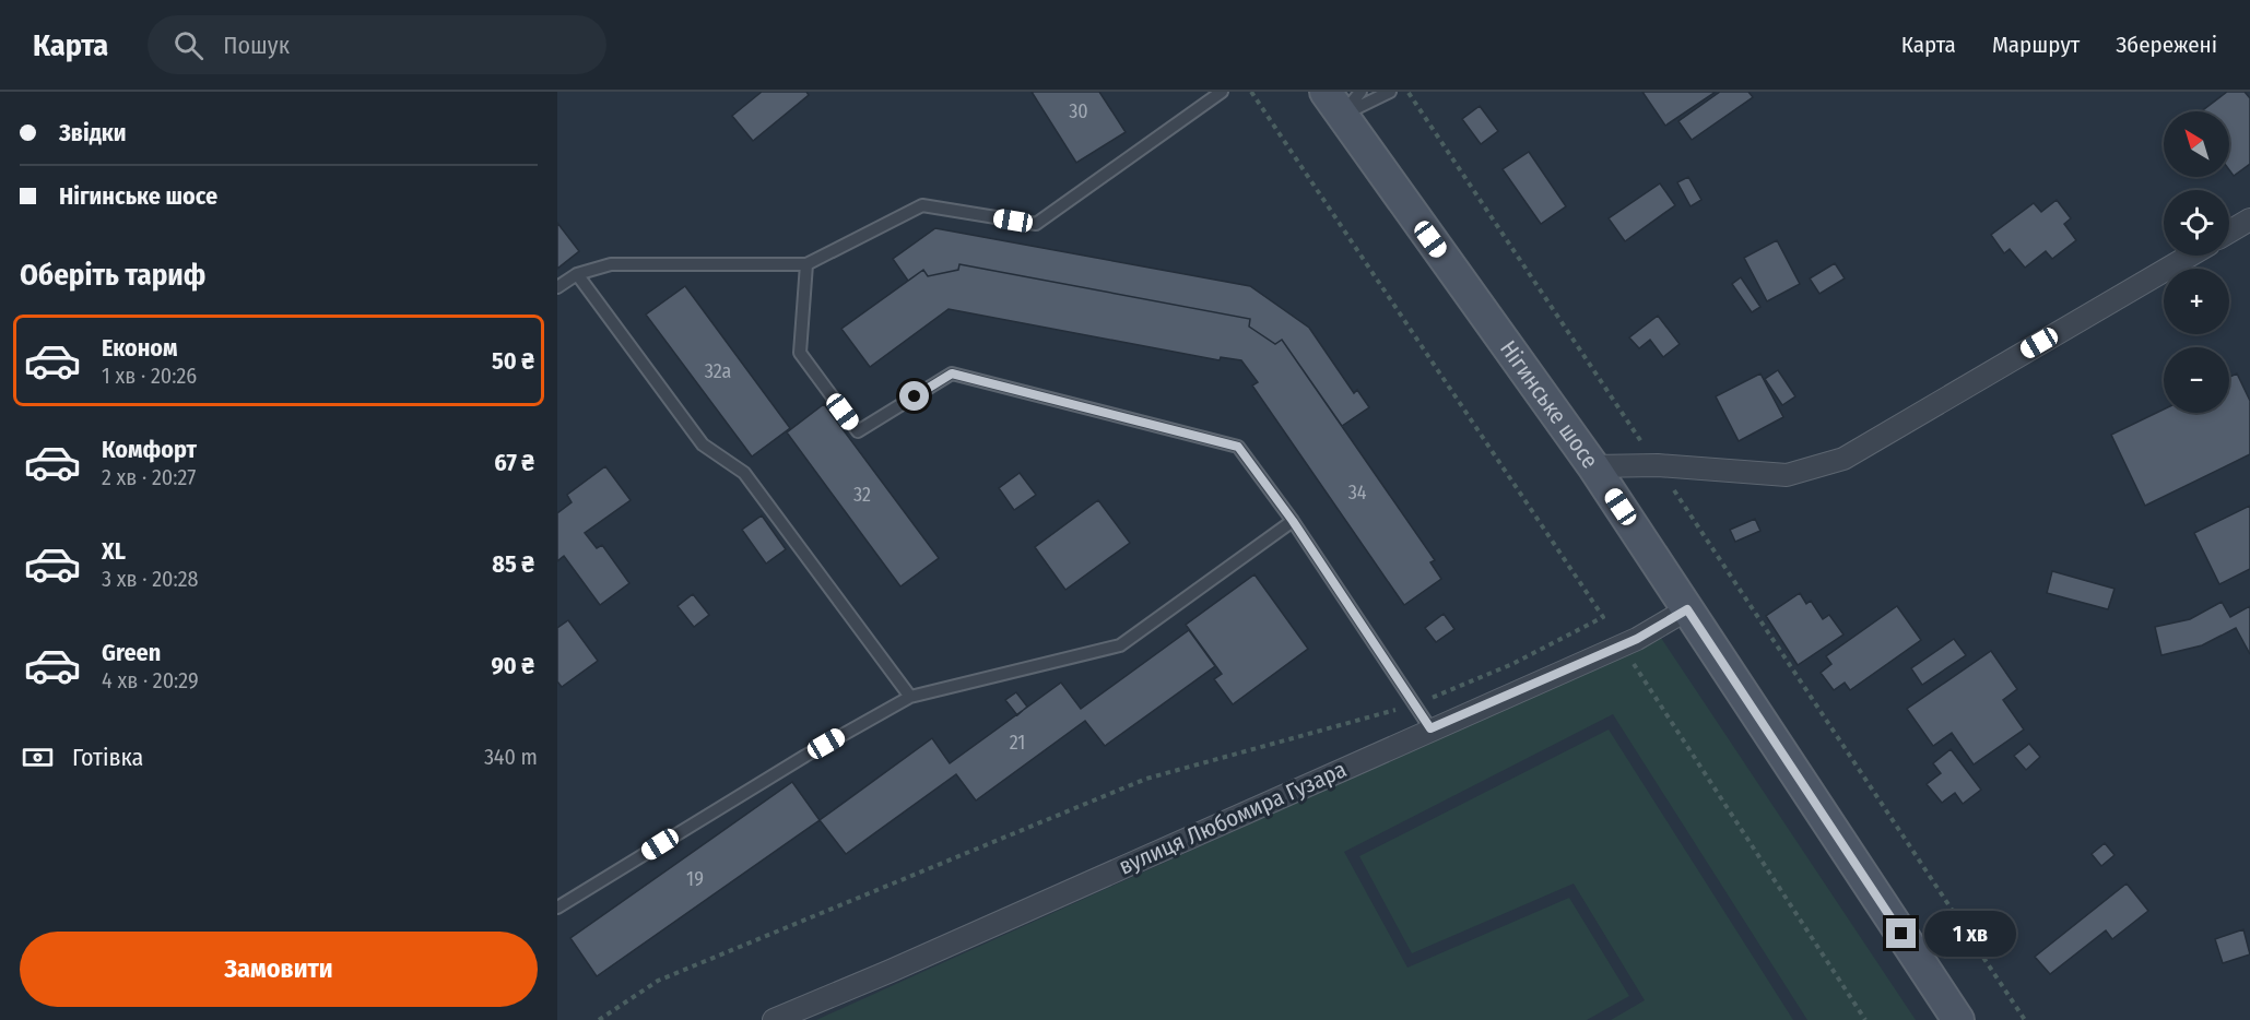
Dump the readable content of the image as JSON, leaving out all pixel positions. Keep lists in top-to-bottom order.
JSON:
{
  "streets": {
    "main road": ["Нігинське шосе"],
    "street": ["вулиця Любомира Гузара"]
  },
  "crossings": [
    ["Нігинське шосе", "вулиця Любомира Гузара"]
  ],
  "house_numbers": [
    "30",
    "32а",
    "34",
    "32",
    "21",
    "19"
  ],
  "north": "top left",
  "page": {
    "header": "Карта",
    "search": "Пошук",
    "nav": ["Карта", "Маршрут", "Збережені"],
    "banner": ["Звідки", "Нігинське шосе"],
    "map_buttons": ["+", "−"],
    "heading": "Оберіть тариф",
    "list": [
      {
        "name": "Економ",
        "note": "1 хв · 20:26",
        "value": "50 ₴"
      },
      {
        "name": "Комфорт",
        "note": "2 хв · 20:27",
        "value": "67 ₴"
      },
      {
        "name": "XL",
        "note": "3 хв · 20:28",
        "value": "85 ₴"
      },
      {
        "name": "Green",
        "note": "4 хв · 20:29",
        "value": "90 ₴"
      }
    ],
    "pay": ["Готівка", "340 m"],
    "bubble": "1 хв",
    "buttons": "Замовити"
  }
}
